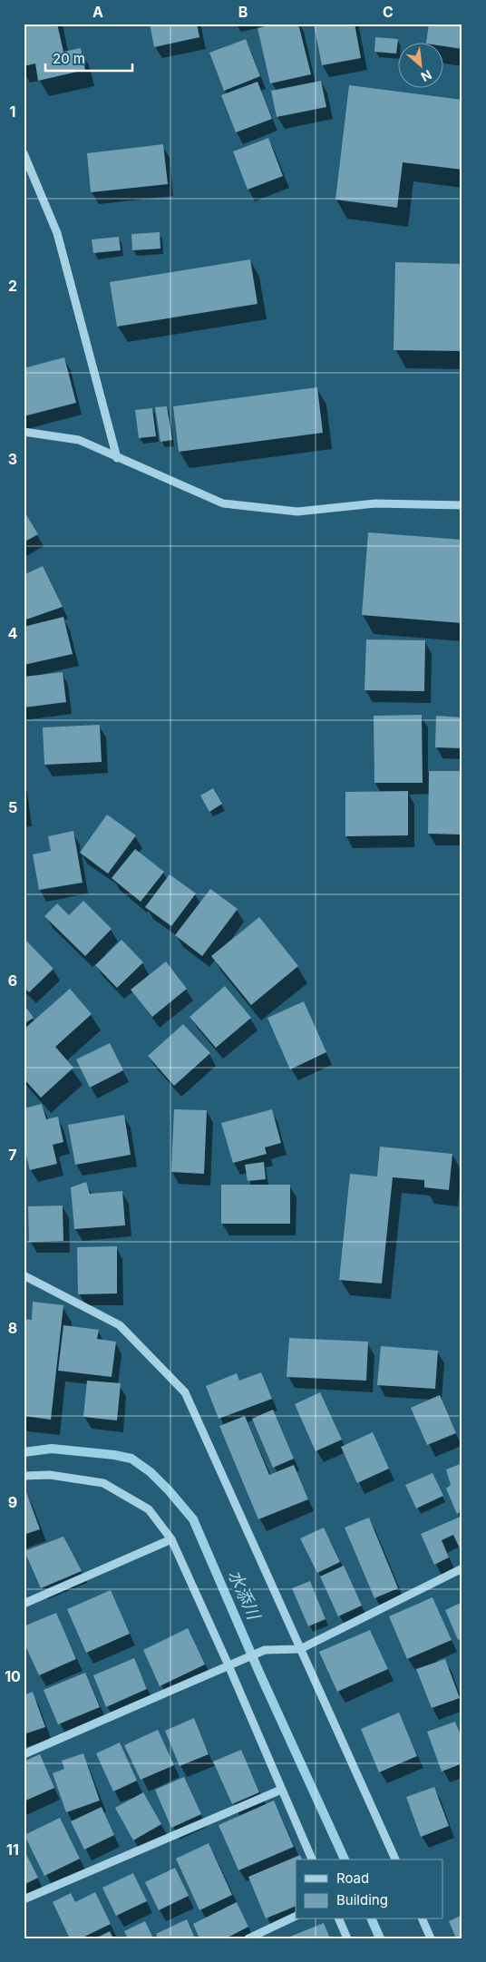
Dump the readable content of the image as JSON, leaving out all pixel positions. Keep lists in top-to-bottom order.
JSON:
{
  "water": ["水添川"],
  "legend": ["Road", "Building"],
  "scale_bar": "20 m",
  "north": "bottom right",
  "grid": {
    "columns": ["A", "B", "C"],
    "rows": [
      "1",
      "2",
      "3",
      "4",
      "5",
      "6",
      "7",
      "8",
      "9",
      "10",
      "11"
    ]
  }
}
